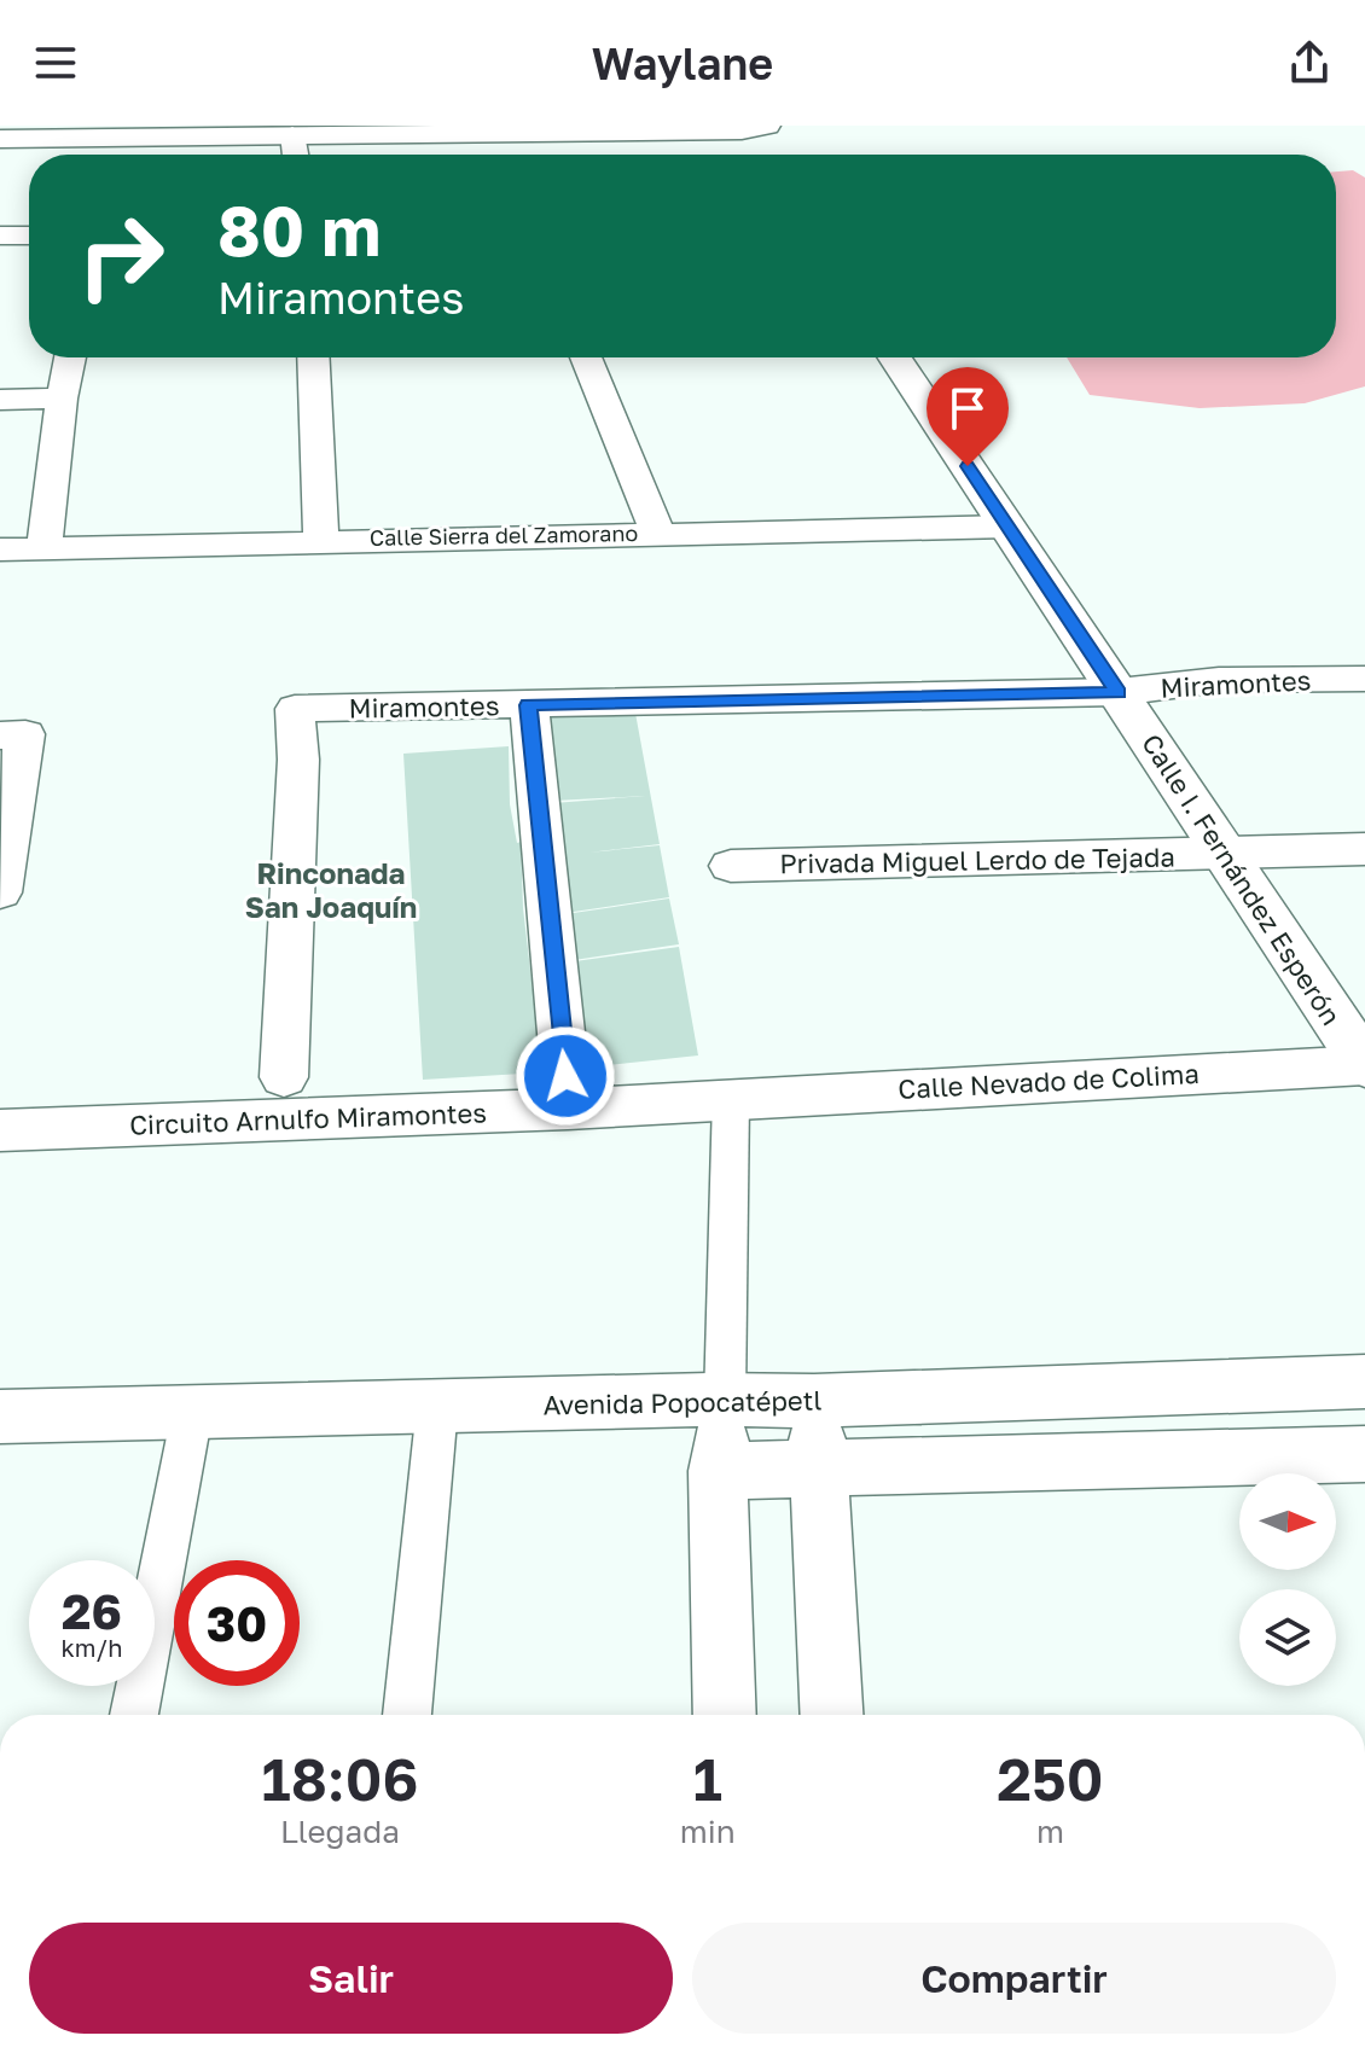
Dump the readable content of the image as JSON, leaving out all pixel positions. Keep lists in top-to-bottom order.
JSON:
{
  "streets": {
    "street": [
      "Calle Sierra del Zamorano",
      "Miramontes",
      "Privada Miguel Lerdo de Tejada",
      "Calle I. Fernández Esperón",
      "Calle Nevado de Colima",
      "Circuito Arnulfo Miramontes",
      "Avenida Popocatépetl"
    ]
  },
  "crossings": [
    ["Calle Sierra del Zamorano", "Calle I. Fernández Esperón"],
    ["Miramontes", "Calle I. Fernández Esperón"],
    ["Privada Miguel Lerdo de Tejada", "Calle I. Fernández Esperón"],
    ["Calle I. Fernández Esperón", "Calle Nevado de Colima"],
    ["Calle Nevado de Colima", "Circuito Arnulfo Miramontes"]
  ],
  "districts": ["Rinconada San Joaquín"],
  "north": "right",
  "page": {
    "header": "Waylane",
    "turn": ["80 m", "Miramontes"],
    "speed": "26 km/h",
    "limit": "30",
    "eta": [
      "18:06",
      "Llegada",
      "1",
      "min",
      "250",
      "m"
    ],
    "buttons": ["Salir", "Compartir"]
  }
}
